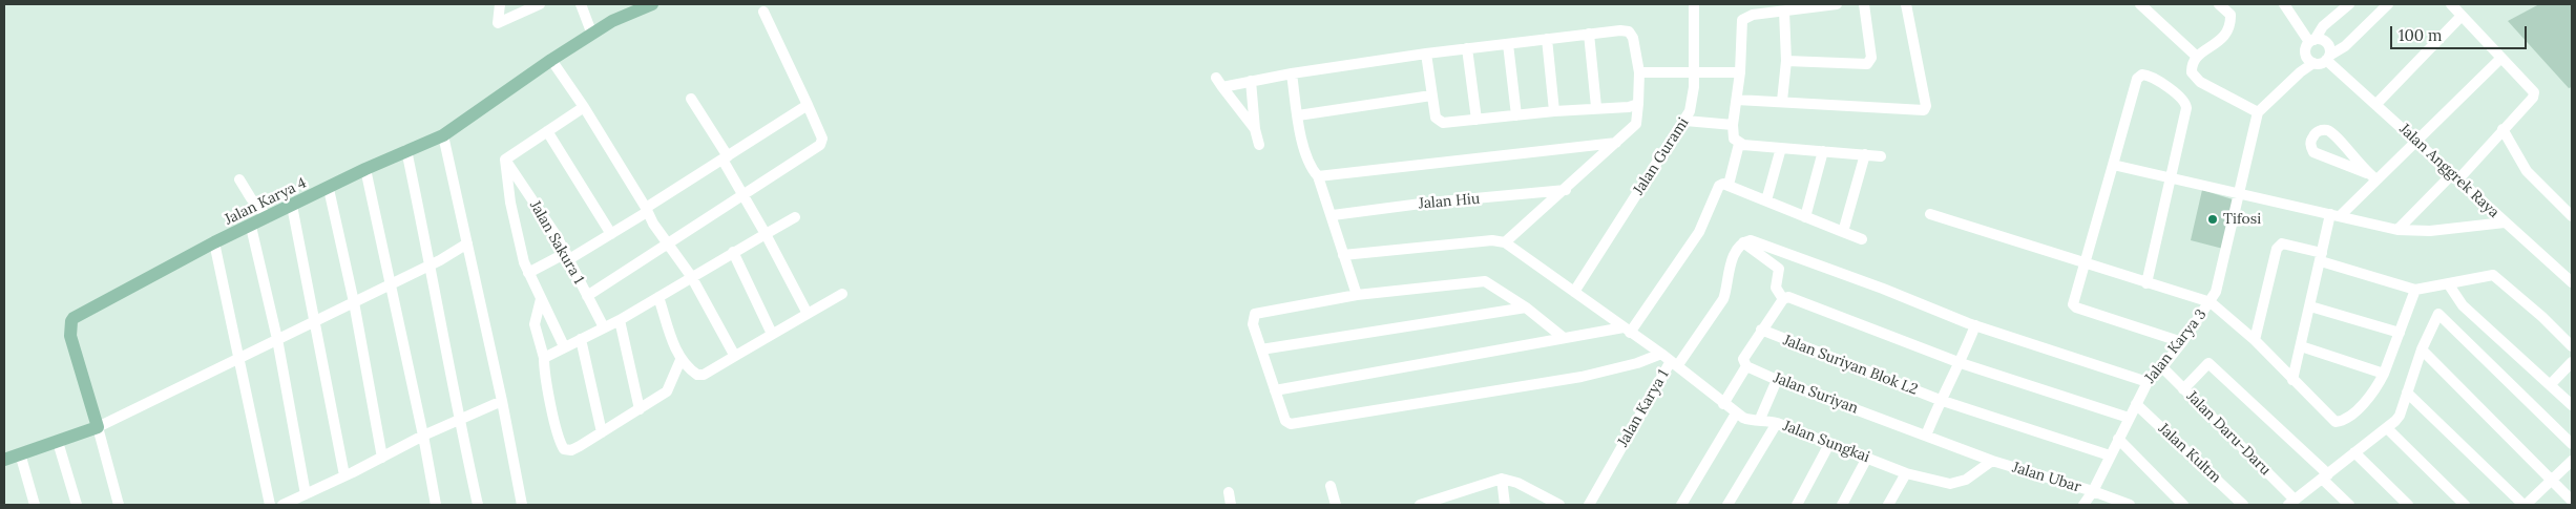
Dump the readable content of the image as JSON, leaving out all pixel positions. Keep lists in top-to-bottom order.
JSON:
{
  "streets": {
    "main road": ["Jalan Karya 4"],
    "street": [
      "Jalan Gurami",
      "Jalan Anggrek Raya",
      "Jalan Hiu",
      "Jalan Sakura 1",
      "Jalan Karya 3",
      "Jalan Suriyan Blok L2",
      "Jalan Suriyan",
      "Jalan Karya 1",
      "Jalan Daru-Daru",
      "Jalan Sungkai",
      "Jalan Kultm",
      "Jalan Ubar"
    ]
  },
  "crossings": [
    ["Jalan Gurami", "Jalan Karya 1"],
    ["Jalan Karya 3", "Jalan Suriyan Blok L2"],
    ["Jalan Karya 3", "Jalan Daru-Daru"],
    ["Jalan Karya 3", "Jalan Kultm"],
    ["Jalan Karya 3", "Jalan Ubar"],
    ["Jalan Suriyan", "Jalan Sungkai"],
    ["Jalan Suriyan", "Jalan Ubar"],
    ["Jalan Sungkai", "Jalan Ubar"]
  ],
  "places": ["Tifosi"],
  "scale_bar": "100 m"
}
